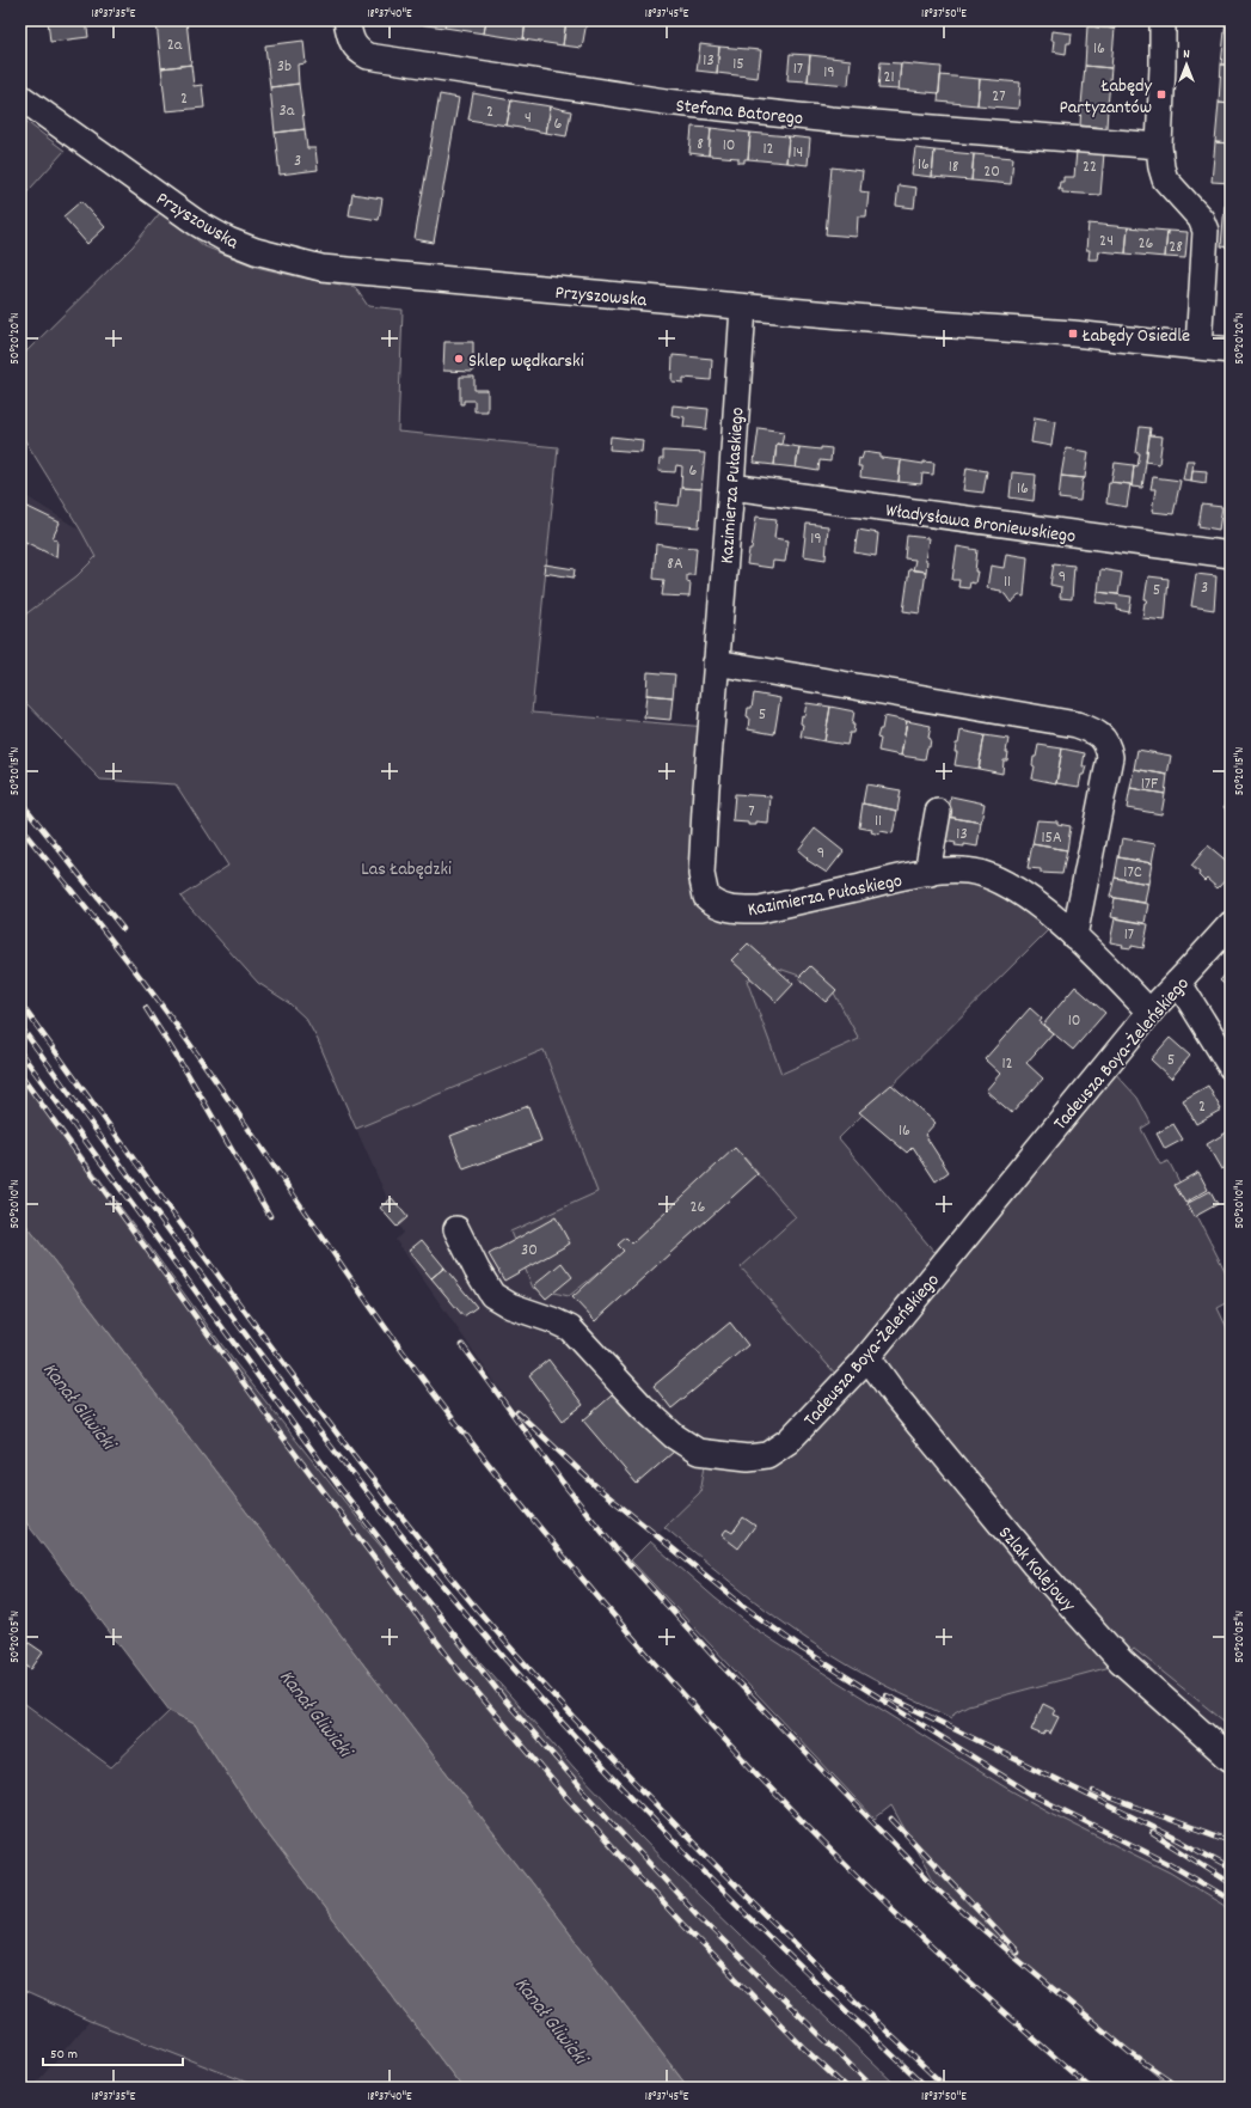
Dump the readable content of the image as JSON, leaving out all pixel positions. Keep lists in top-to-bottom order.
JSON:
{
  "streets": {
    "street": [
      "Stefana Batorego",
      "Przyszowska",
      "Kazimierza Pułaskiego",
      "Władysława Broniewskiego",
      "Tadeusza Boya-Żeleńskiego",
      "Szlak Kolejowy"
    ]
  },
  "crossings": [
    ["Przyszowska", "Kazimierza Pułaskiego"],
    ["Kazimierza Pułaskiego", "Władysława Broniewskiego"],
    ["Kazimierza Pułaskiego", "Tadeusza Boya-Żeleńskiego"],
    ["Tadeusza Boya-Żeleńskiego", "Szlak Kolejowy"]
  ],
  "water": ["Kanał Gliwicki"],
  "parks": ["Las Łabędzki"],
  "places": {
    "transit": ["Łabędy Partyzantów", "Łabędy Osiedle"],
    "other": ["Sklep wędkarski"]
  },
  "house_numbers": [
    "2a",
    "16",
    "13",
    "15",
    "3b",
    "17",
    "19",
    "21",
    "27",
    "2",
    "3a",
    "2",
    "4",
    "6",
    "8",
    "10",
    "12",
    "14",
    "3",
    "16",
    "18",
    "22",
    "20",
    "24",
    "26",
    "28",
    "6",
    "16",
    "19",
    "8A",
    "9",
    "11",
    "3",
    "5",
    "5",
    "17F",
    "7",
    "11",
    "13",
    "15A",
    "9",
    "17C",
    "17",
    "10",
    "5",
    "12",
    "2",
    "16",
    "26",
    "30"
  ],
  "scale_bar": "50 m",
  "north": "top",
  "coordinates": [
    "18°37'35\"E",
    "18°37'40\"E",
    "18°37'45\"E",
    "18°37'50\"E",
    "50°20'20\"N",
    "50°20'15\"N",
    "50°20'10\"N",
    "50°20'05\"N"
  ]
}
